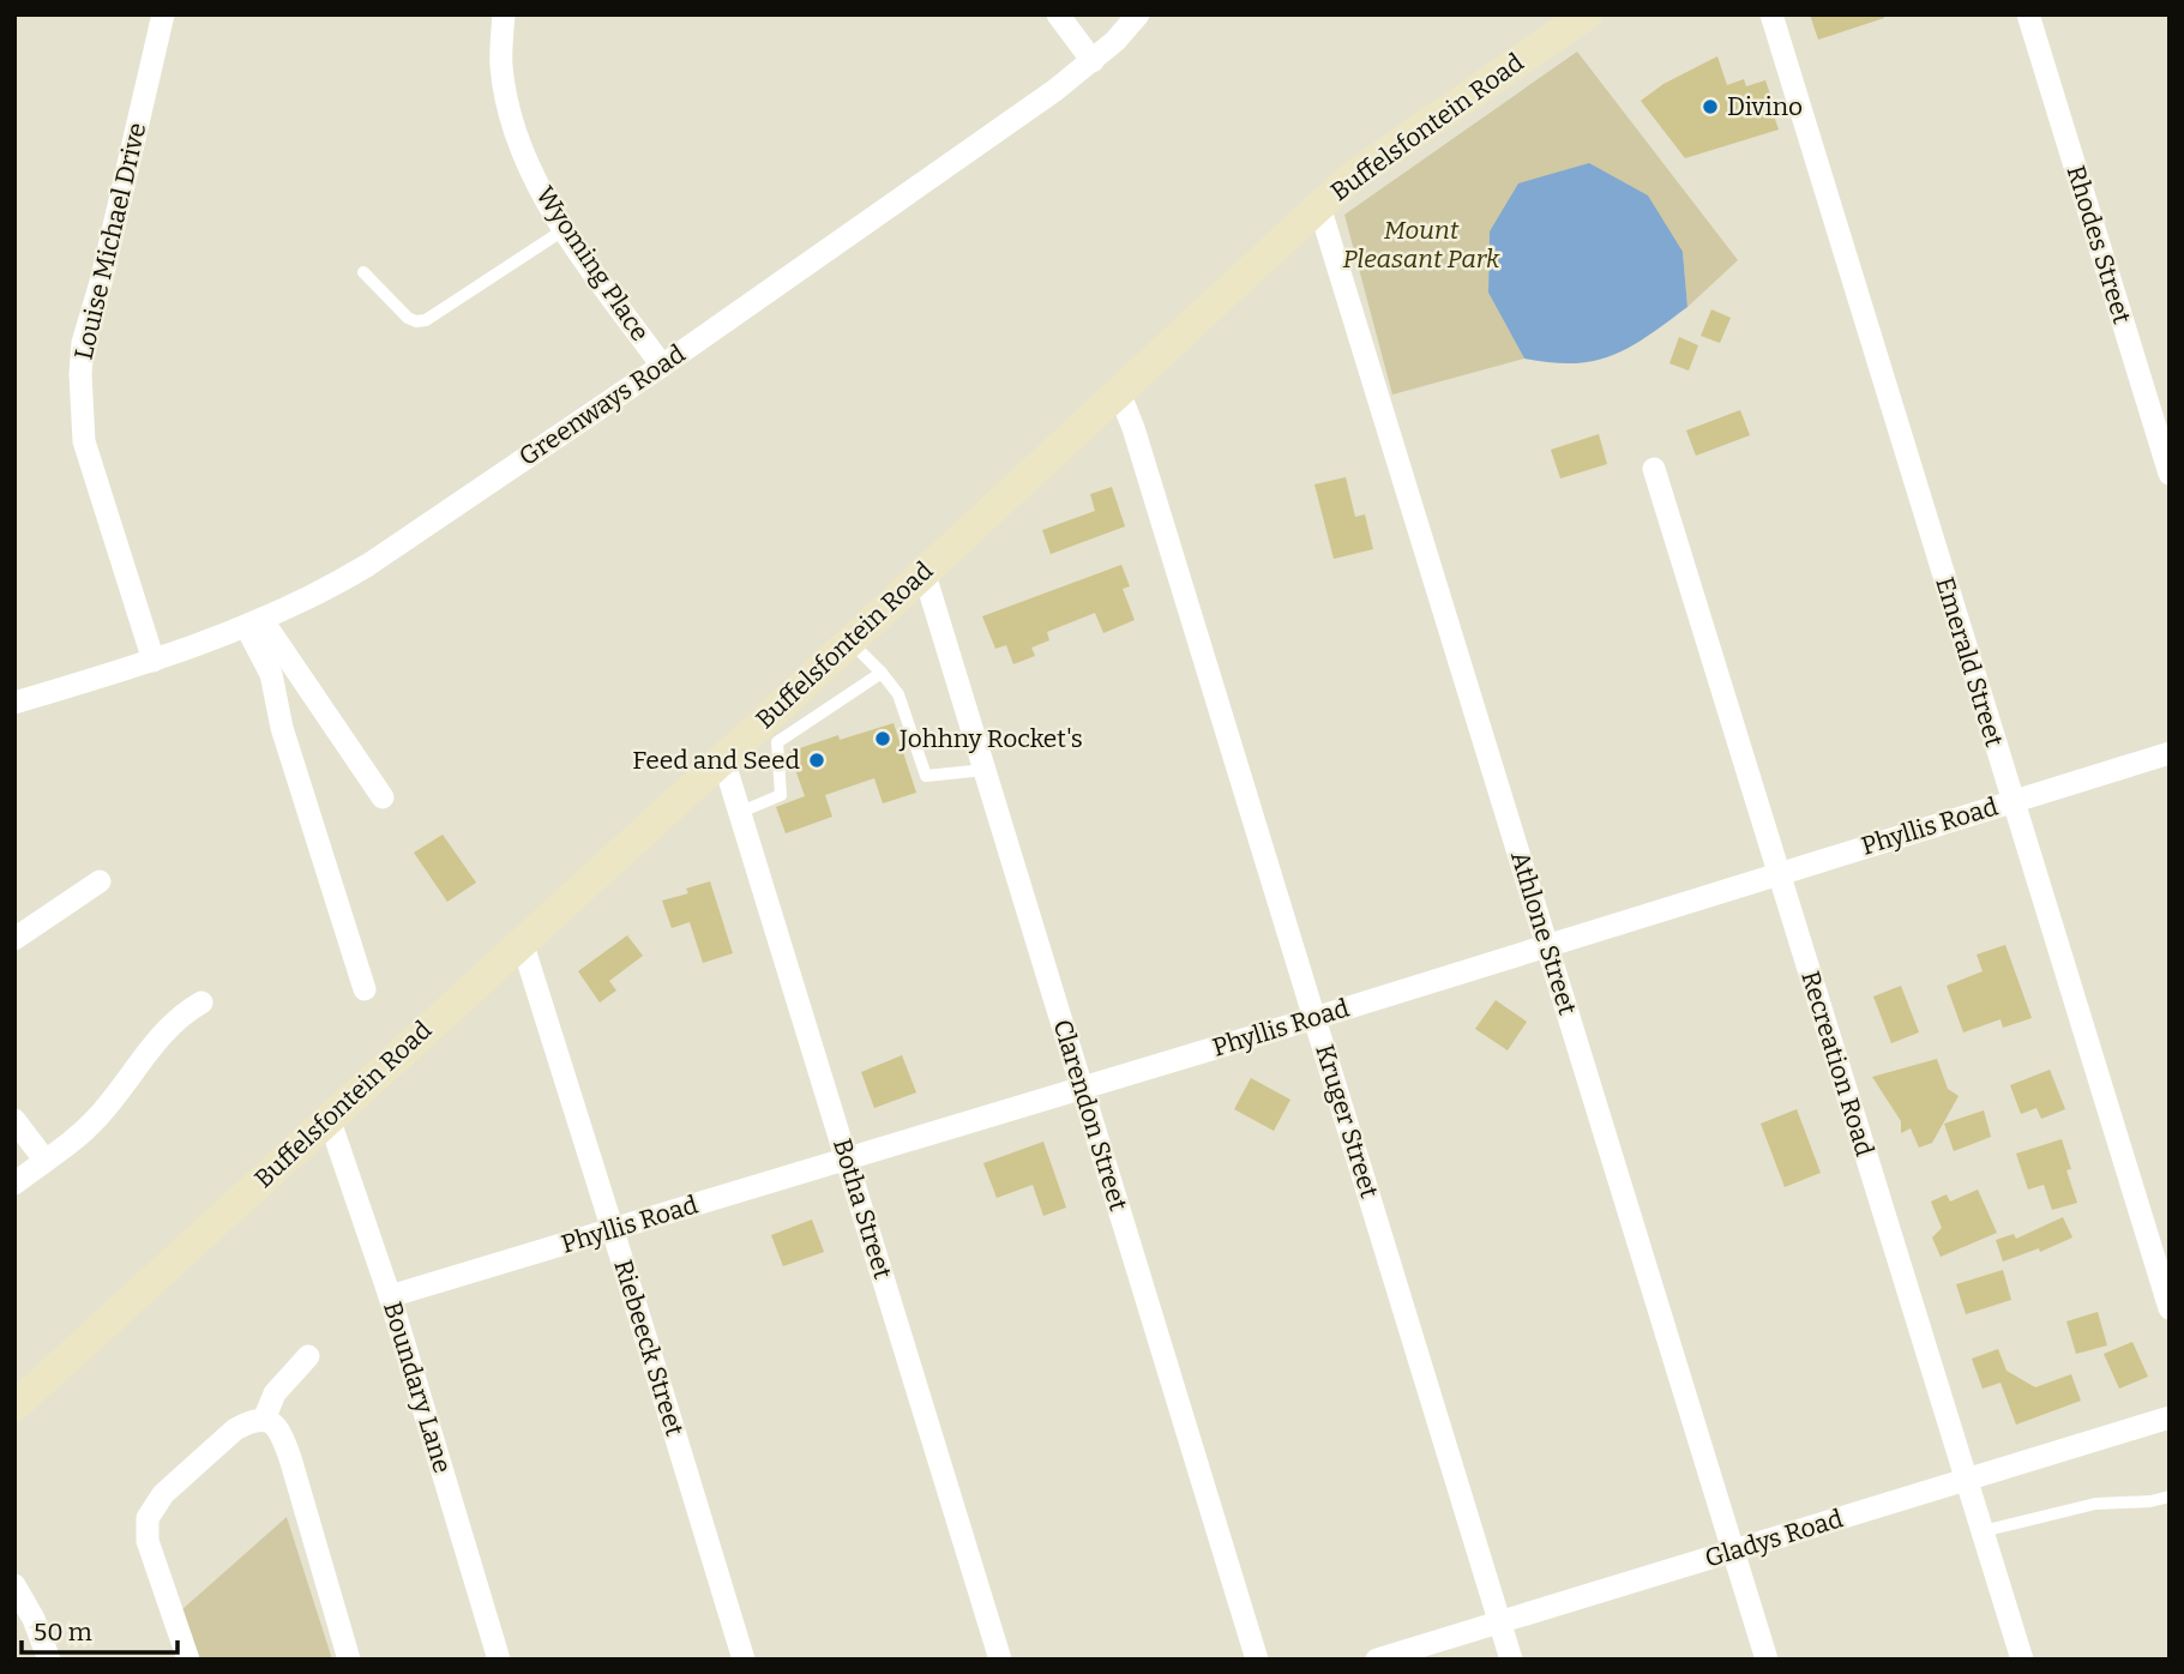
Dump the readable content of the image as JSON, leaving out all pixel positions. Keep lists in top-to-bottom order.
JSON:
{
  "streets": {
    "main road": ["Buffelsfontein Road"],
    "street": [
      "Louise Michael Drive",
      "Rhodes Street",
      "Wyoming Place",
      "Greenways Road",
      "Emerald Street",
      "Phyllis Road",
      "Athlone Street",
      "Recreation Road",
      "Clarendon Street",
      "Kruger Street",
      "Botha Street",
      "Riebeeck Street",
      "Boundary Lane",
      "Gladys Road"
    ]
  },
  "crossings": [
    ["Buffelsfontein Road", "Athlone Street"],
    ["Buffelsfontein Road", "Clarendon Street"],
    ["Buffelsfontein Road", "Kruger Street"],
    ["Buffelsfontein Road", "Botha Street"],
    ["Buffelsfontein Road", "Riebeeck Street"],
    ["Buffelsfontein Road", "Boundary Lane"],
    ["Louise Michael Drive", "Greenways Road"],
    ["Wyoming Place", "Greenways Road"],
    ["Emerald Street", "Phyllis Road"],
    ["Phyllis Road", "Athlone Street"],
    ["Phyllis Road", "Recreation Road"],
    ["Phyllis Road", "Clarendon Street"],
    ["Phyllis Road", "Kruger Street"],
    ["Phyllis Road", "Botha Street"],
    ["Phyllis Road", "Riebeeck Street"],
    ["Phyllis Road", "Boundary Lane"],
    ["Athlone Street", "Gladys Road"],
    ["Recreation Road", "Gladys Road"],
    ["Kruger Street", "Gladys Road"]
  ],
  "parks": ["Mount Pleasant Park"],
  "places": ["Divino", "Johhny Rocket's", "Feed and Seed"],
  "scale_bar": "50 m"
}
